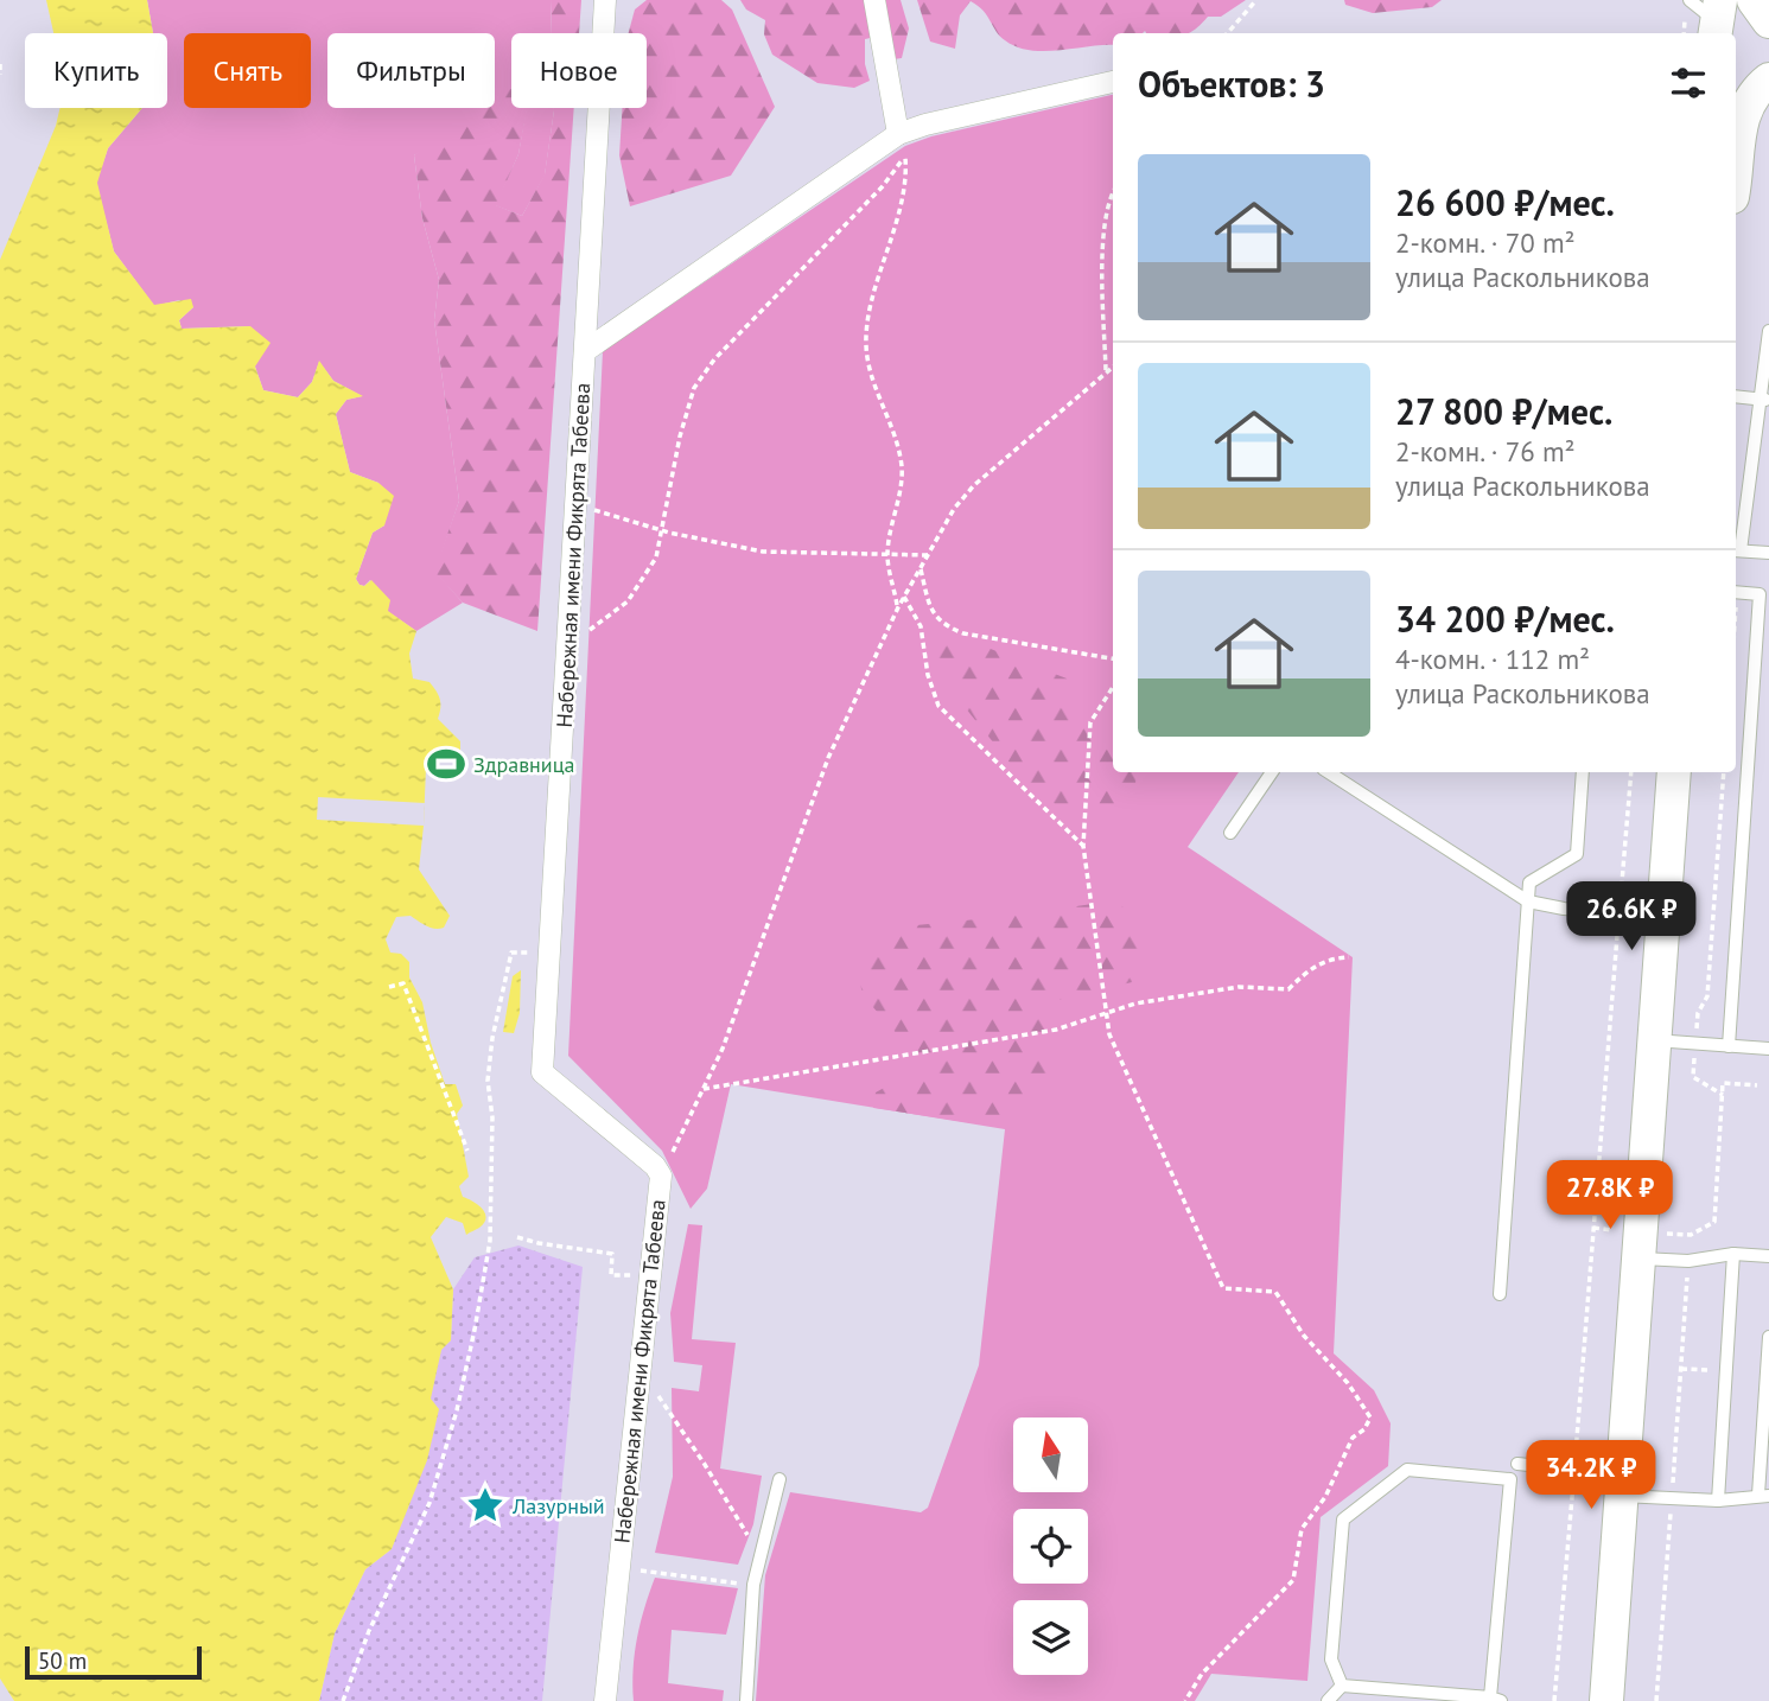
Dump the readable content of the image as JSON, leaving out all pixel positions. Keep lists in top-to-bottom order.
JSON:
{
  "streets": {
    "street": ["Набережная имени Фикрята Табеева"]
  },
  "places": {
    "sports": ["Здравница"],
    "place": ["Лазурный"]
  },
  "scale_bar": "50 m",
  "north": "top",
  "page": {
    "chip": [
      "Купить",
      "Снять",
      "Фильтры",
      "Новое"
    ],
    "heading": "Объектов: 3",
    "list": [
      {
        "name": "26 600 ₽/мес.",
        "note": "2-комн. · 70 m² · улица Раскольникова"
      },
      {
        "name": "27 800 ₽/мес.",
        "note": "2-комн. · 76 m² · улица Раскольникова"
      },
      {
        "name": "34 200 ₽/мес.",
        "note": "4-комн. · 112 m² · улица Раскольникова"
      }
    ],
    "price": ["26.6K ₽", "27.8K ₽", "34.2K ₽"],
    "scale": "50 m"
  }
}
